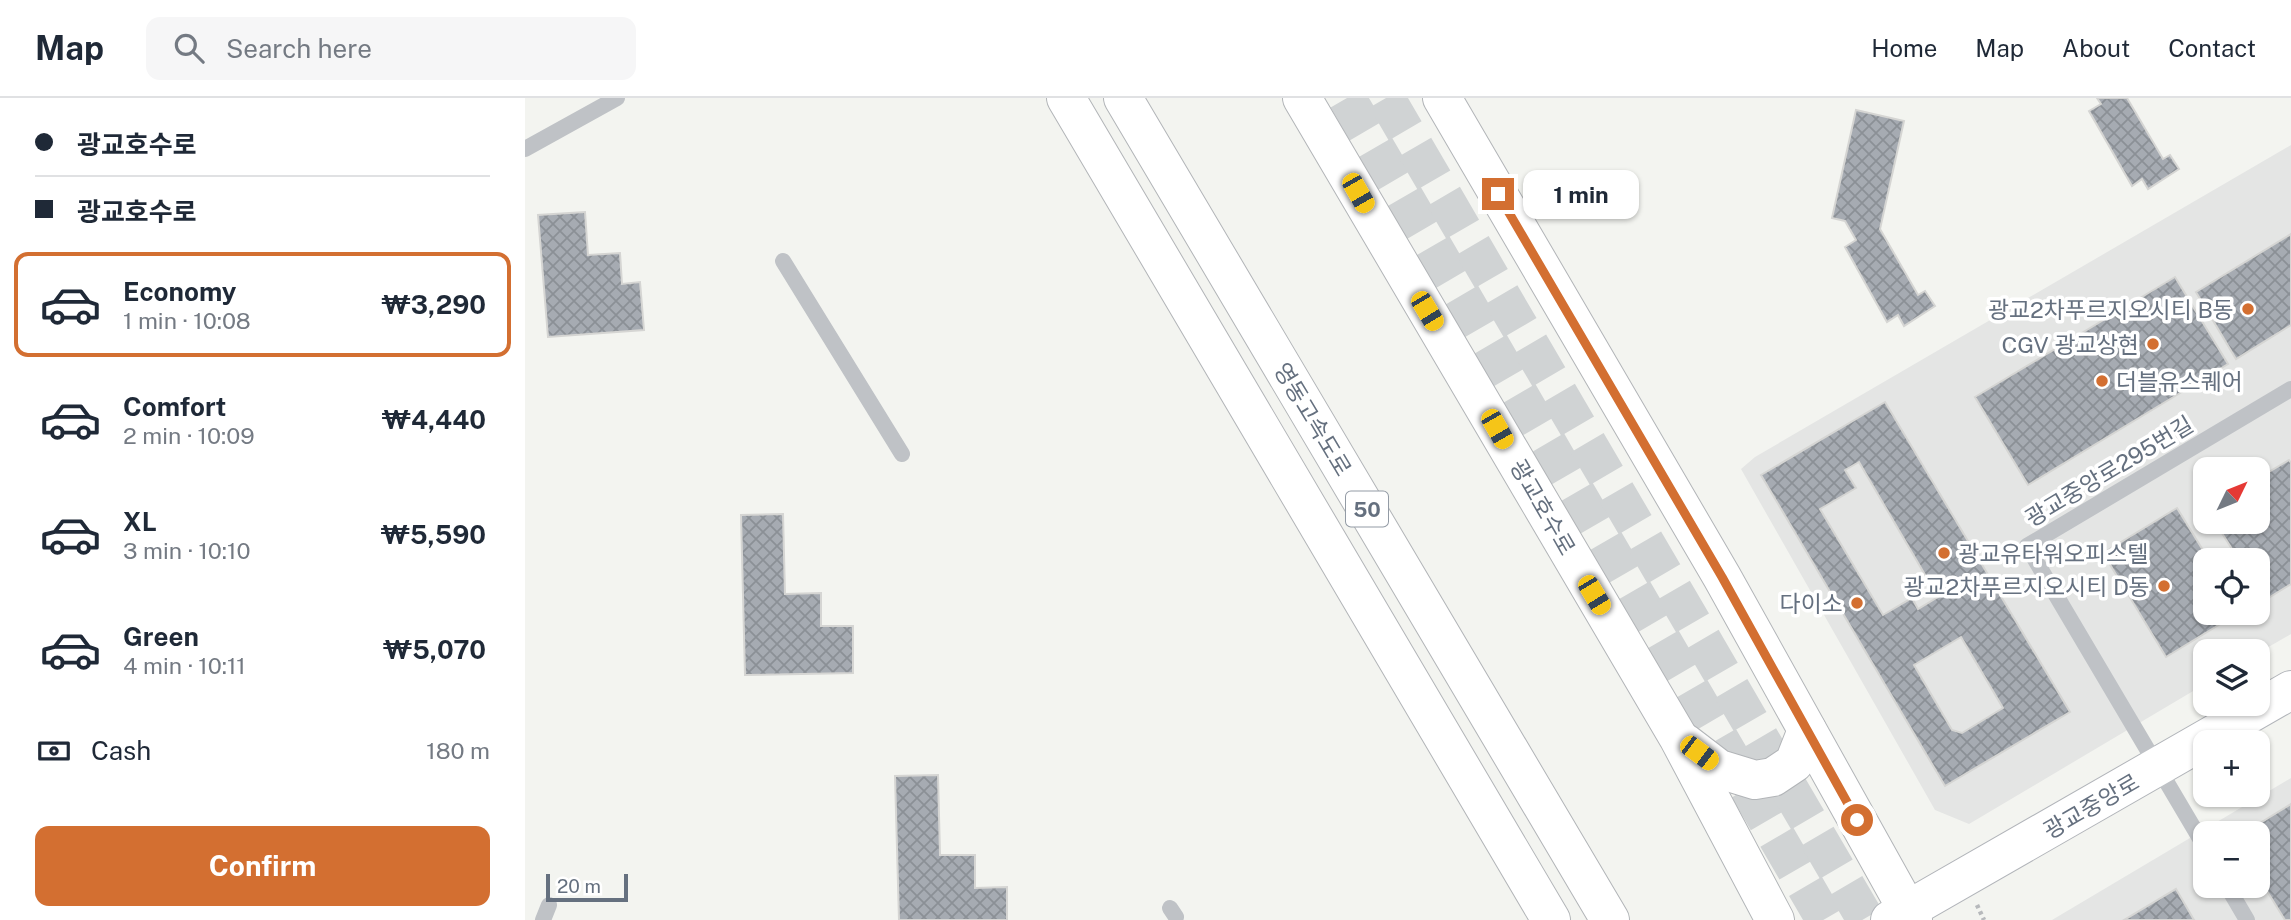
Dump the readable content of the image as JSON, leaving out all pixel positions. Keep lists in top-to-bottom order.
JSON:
{
  "streets": {
    "main road": [
      "영동고속도로",
      "광교호수로",
      "50",
      "광교중앙로"
    ],
    "lane": ["광교중앙로295번길"]
  },
  "crossings": [
    ["광교중앙로295번길", "광교중앙로"]
  ],
  "places": [
    "광교2차푸르지오시티 B동",
    "CGV 광교상현",
    "더블유스퀘어",
    "광교유타워오피스텔",
    "광교2차푸르지오시티 D동",
    "다이소"
  ],
  "scale_bar": "20 m",
  "north": "top right",
  "page": {
    "header": "Map",
    "search": "Search here",
    "nav": [
      "Home",
      "Map",
      "About",
      "Contact"
    ],
    "banner": ["광교호수로", "광교호수로"],
    "bubble": "1 min",
    "list": [
      {
        "name": "Economy",
        "note": "1 min · 10:08",
        "value": "₩3,290"
      },
      {
        "name": "Comfort",
        "note": "2 min · 10:09",
        "value": "₩4,440"
      },
      {
        "name": "XL",
        "note": "3 min · 10:10",
        "value": "₩5,590"
      },
      {
        "name": "Green",
        "note": "4 min · 10:11",
        "value": "₩5,070"
      }
    ],
    "map_buttons": ["+", "−"],
    "pay": ["Cash", "180 m"],
    "buttons": "Confirm",
    "scale": "20 m"
  }
}
